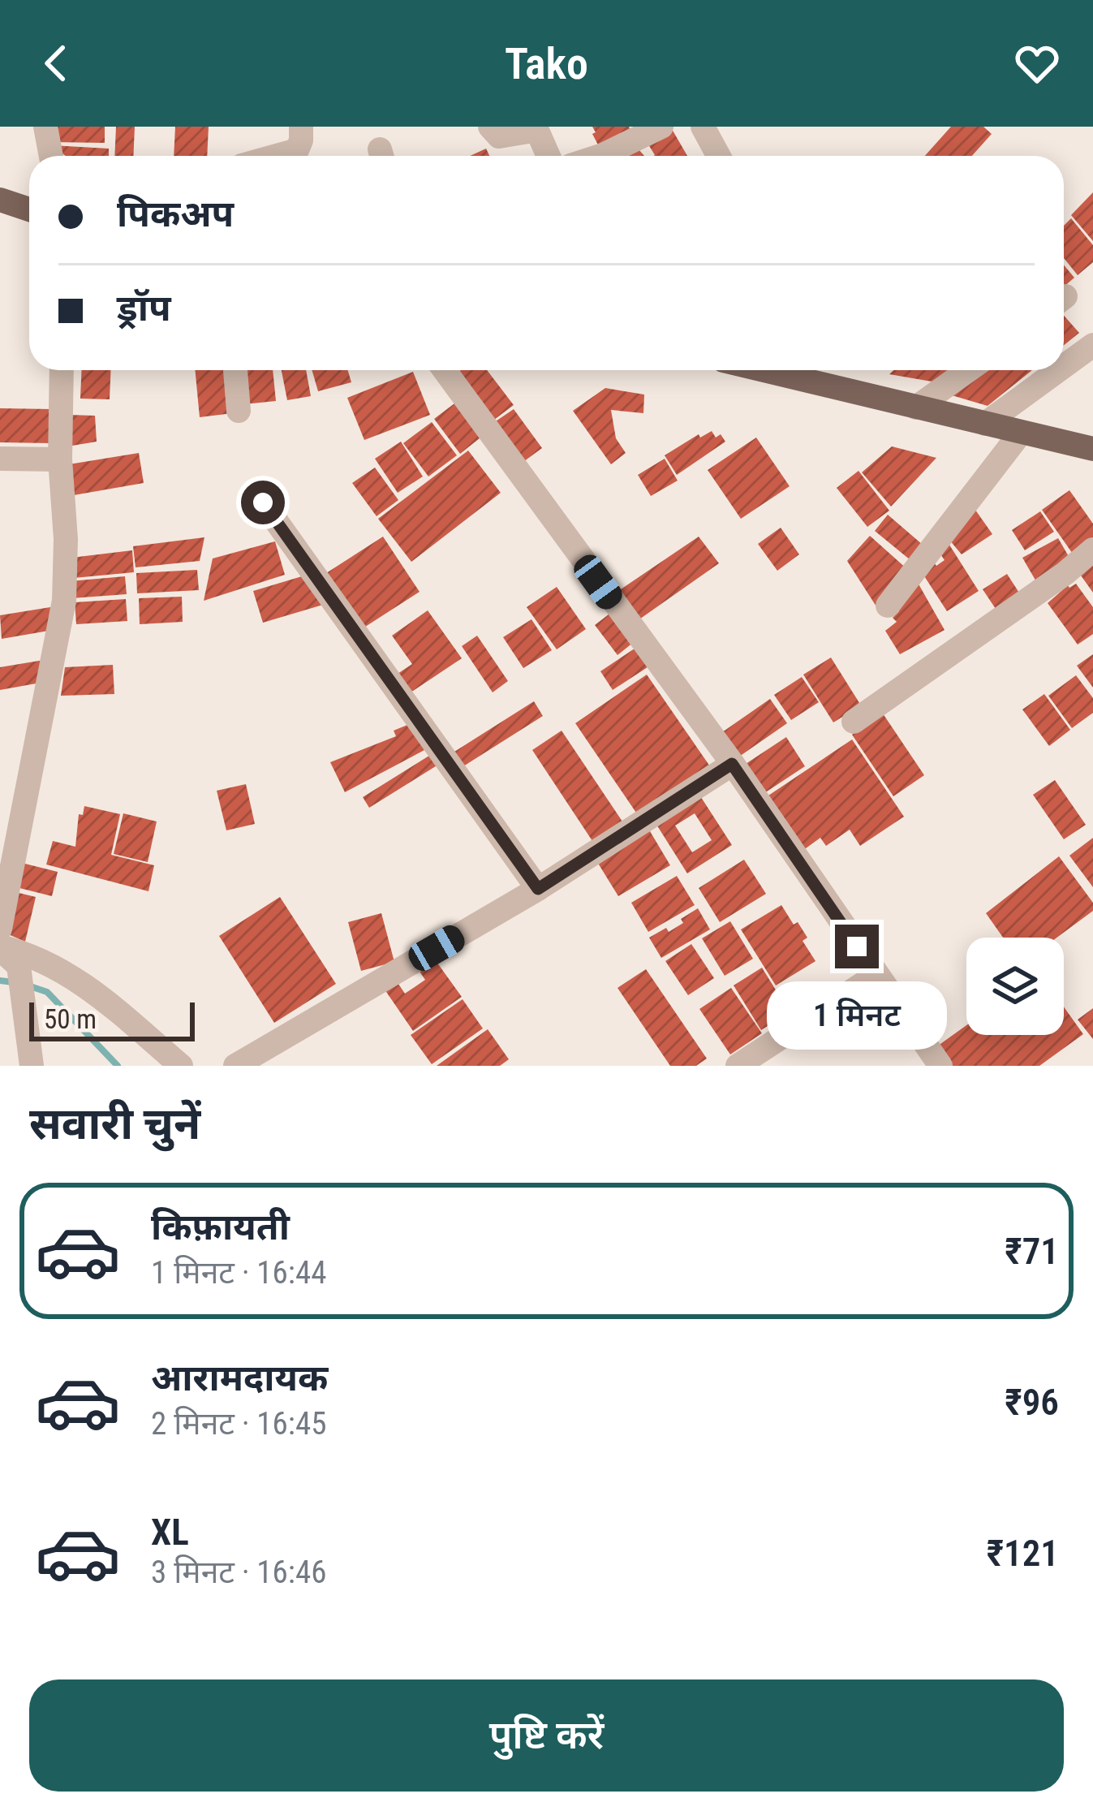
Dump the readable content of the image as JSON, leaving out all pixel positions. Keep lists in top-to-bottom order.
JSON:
{
  "scale_bar": "50 m",
  "page": {
    "header": "Tako",
    "banner": ["पिकअप", "ड्रॉप"],
    "bubble": "1 मिनट",
    "scale": "50 m",
    "heading": "सवारी चुनें",
    "list": [
      {
        "name": "किफ़ायती",
        "note": "1 मिनट · 16:44",
        "value": "₹71"
      },
      {
        "name": "आरामदायक",
        "note": "2 मिनट · 16:45",
        "value": "₹96"
      },
      {
        "name": "XL",
        "note": "3 मिनट · 16:46",
        "value": "₹121"
      }
    ],
    "buttons": "पुष्टि करें"
  }
}
